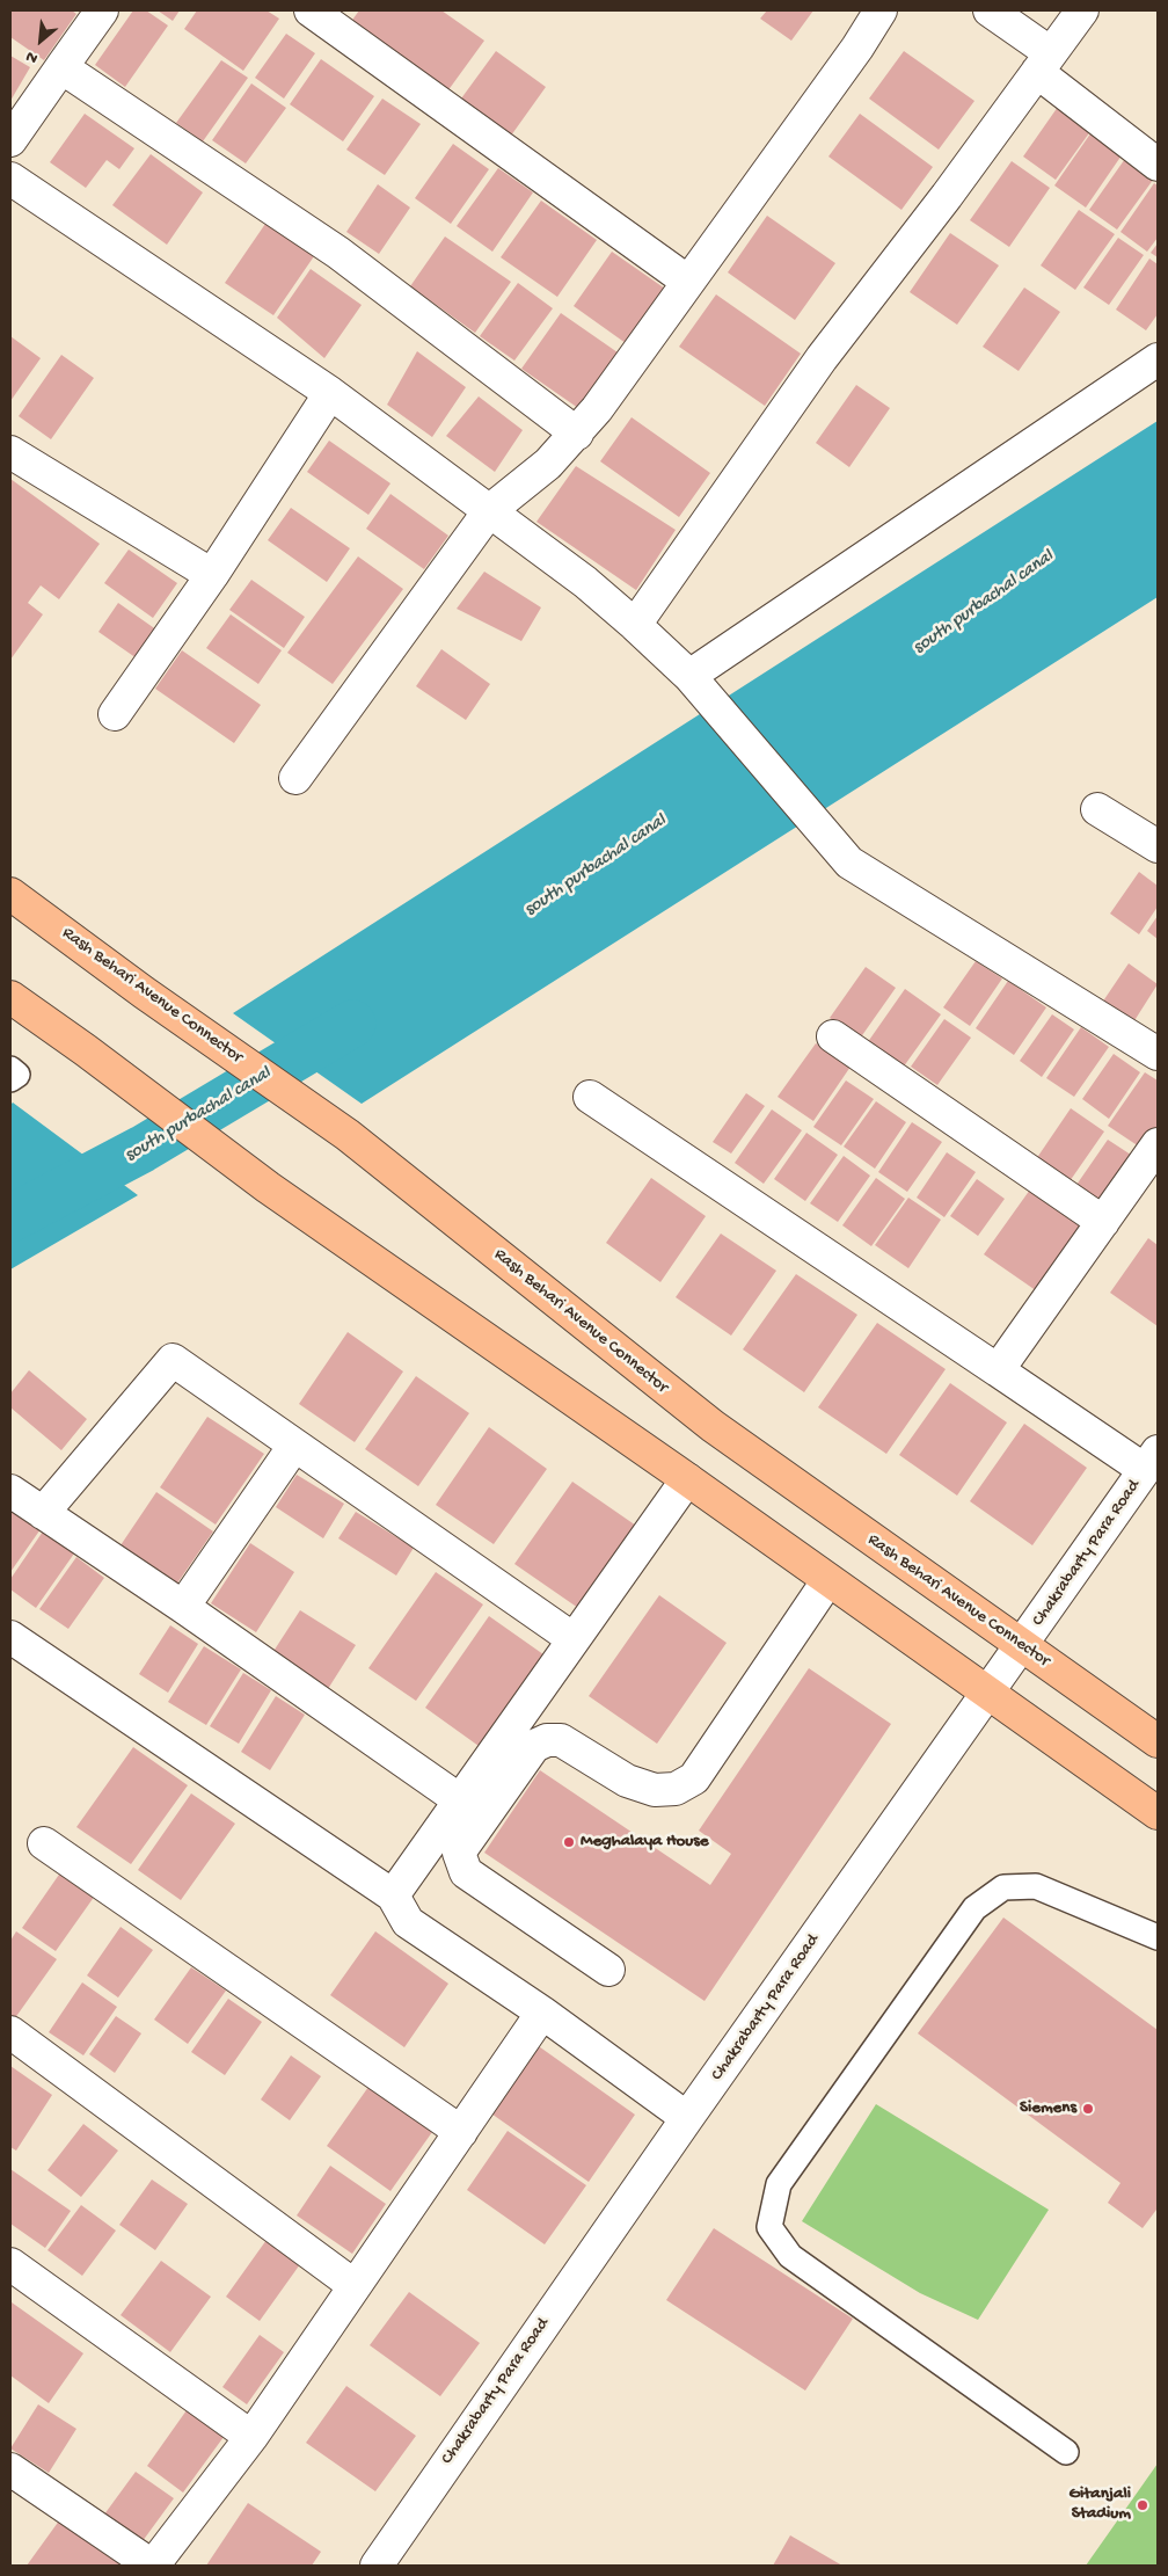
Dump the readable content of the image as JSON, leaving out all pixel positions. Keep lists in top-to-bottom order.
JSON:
{
  "streets": {
    "main road": ["Rash Behari Avenue Connector"],
    "street": ["Chakrabarty Para Road"]
  },
  "crossings": [
    ["Rash Behari Avenue Connector", "Chakrabarty Para Road"]
  ],
  "water": ["south purbachal canal"],
  "places": ["Meghalaya House", "Siemens", "Gitanjali Stadium"],
  "north": "bottom left"
}
